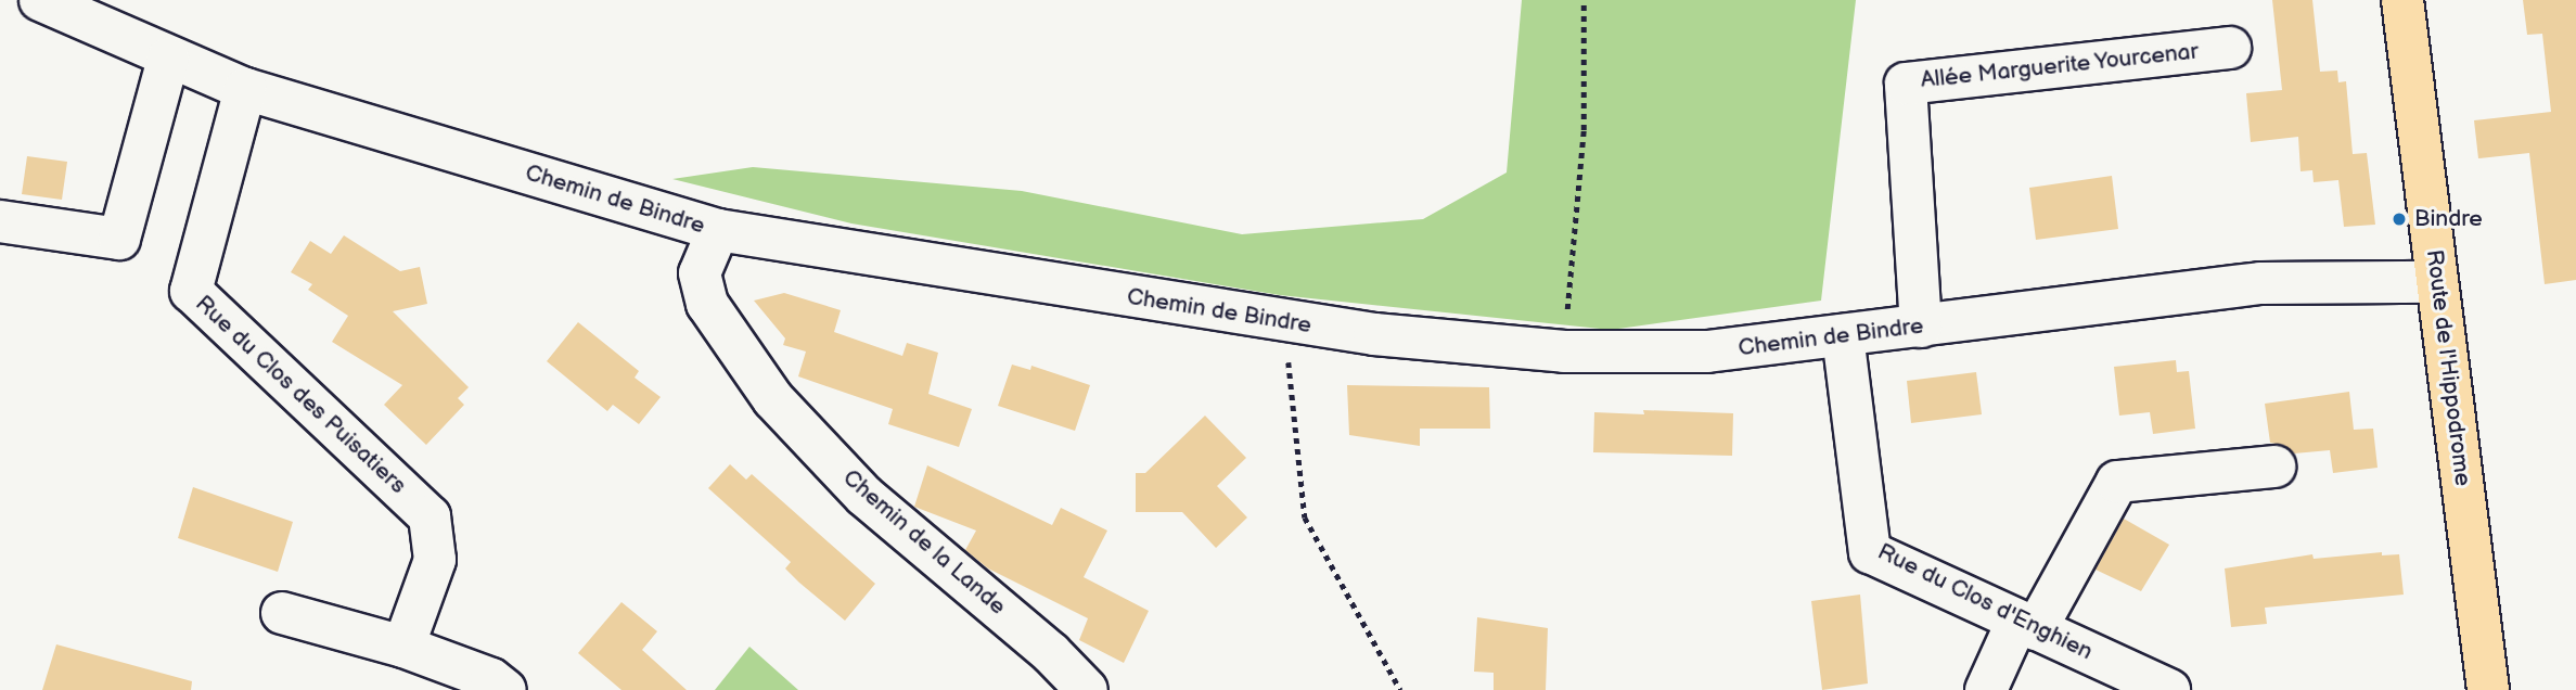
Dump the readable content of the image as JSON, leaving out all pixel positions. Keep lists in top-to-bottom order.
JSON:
{
  "streets": {
    "main road": ["Route de l'Hippodrome"],
    "street": [
      "Allée Marguerite Yourcenar",
      "Chemin de Bindre",
      "Rue du Clos des Puisatiers",
      "Chemin de la Lande",
      "Rue du Clos d'Enghien"
    ]
  },
  "crossings": [
    ["Allée Marguerite Yourcenar", "Chemin de Bindre"],
    ["Chemin de Bindre", "Route de l'Hippodrome"],
    ["Chemin de Bindre", "Rue du Clos des Puisatiers"],
    ["Chemin de Bindre", "Chemin de la Lande"],
    ["Chemin de Bindre", "Rue du Clos d'Enghien"]
  ],
  "places": ["Bindre"]
}
